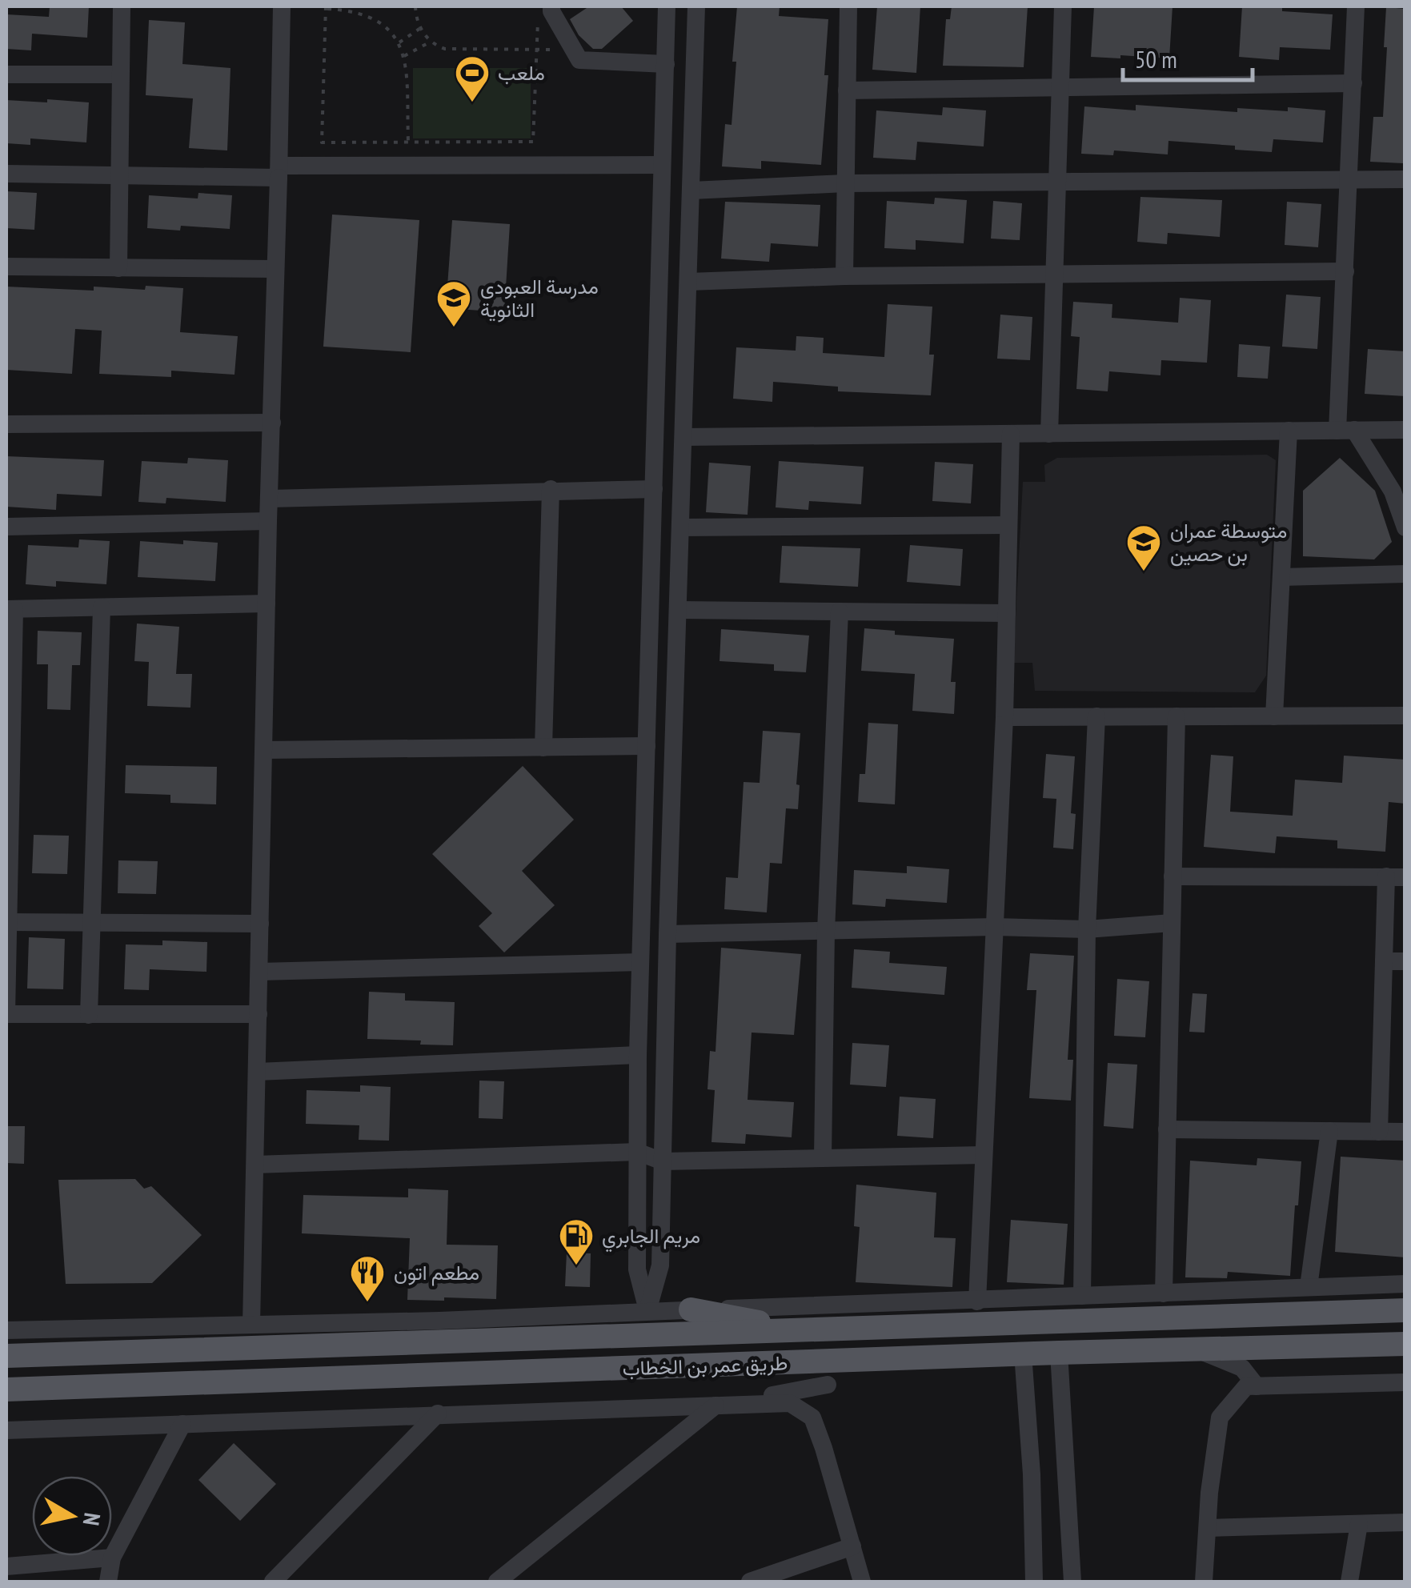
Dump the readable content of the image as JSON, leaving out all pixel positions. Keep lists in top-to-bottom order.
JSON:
{
  "streets": {
    "main road": ["طريق عمر بن الخطاب"]
  },
  "places": {
    "sports": ["ملعب"],
    "school or university": ["مدرسة العبودي الثانوية", "متوسطة عمران بن حصين"],
    "fuel station": ["مريم الجابري"],
    "restaurant": ["مطعم اتون"]
  },
  "scale_bar": "50 m",
  "north": "right"
}
